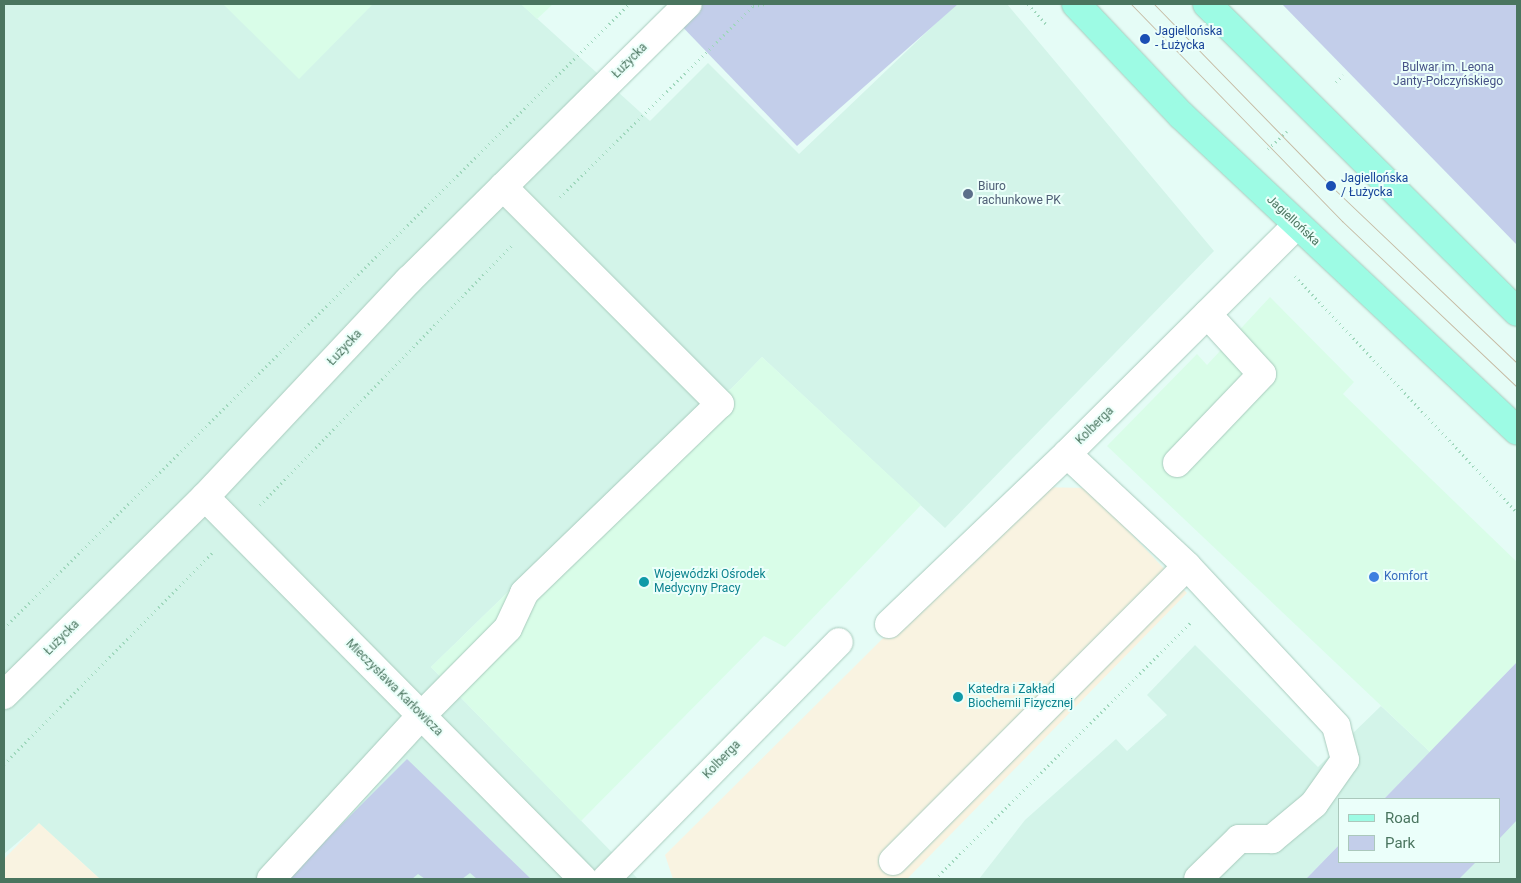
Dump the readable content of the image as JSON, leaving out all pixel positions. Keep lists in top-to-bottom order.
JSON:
{
  "streets": {
    "main road": ["Jagiellońska"],
    "street": ["Łużycka", "Kolberga", "Mieczysława Karłowicza"]
  },
  "crossings": [
    ["Łużycka", "Mieczysława Karłowicza"],
    ["Jagiellońska", "Kolberga"]
  ],
  "parks": ["Bulwar im. Leona Janty-Połczyńskiego"],
  "places": [
    "Jagiellońska - Łużycka",
    "Jagiellońska / Łużycka",
    "Biuro rachunkowe PK",
    "Komfort",
    "Wojewódzki Ośrodek Medycyny Pracy",
    "Katedra i Zakład Biochemii Fizycznej"
  ],
  "legend": ["Road", "Park"]
}
